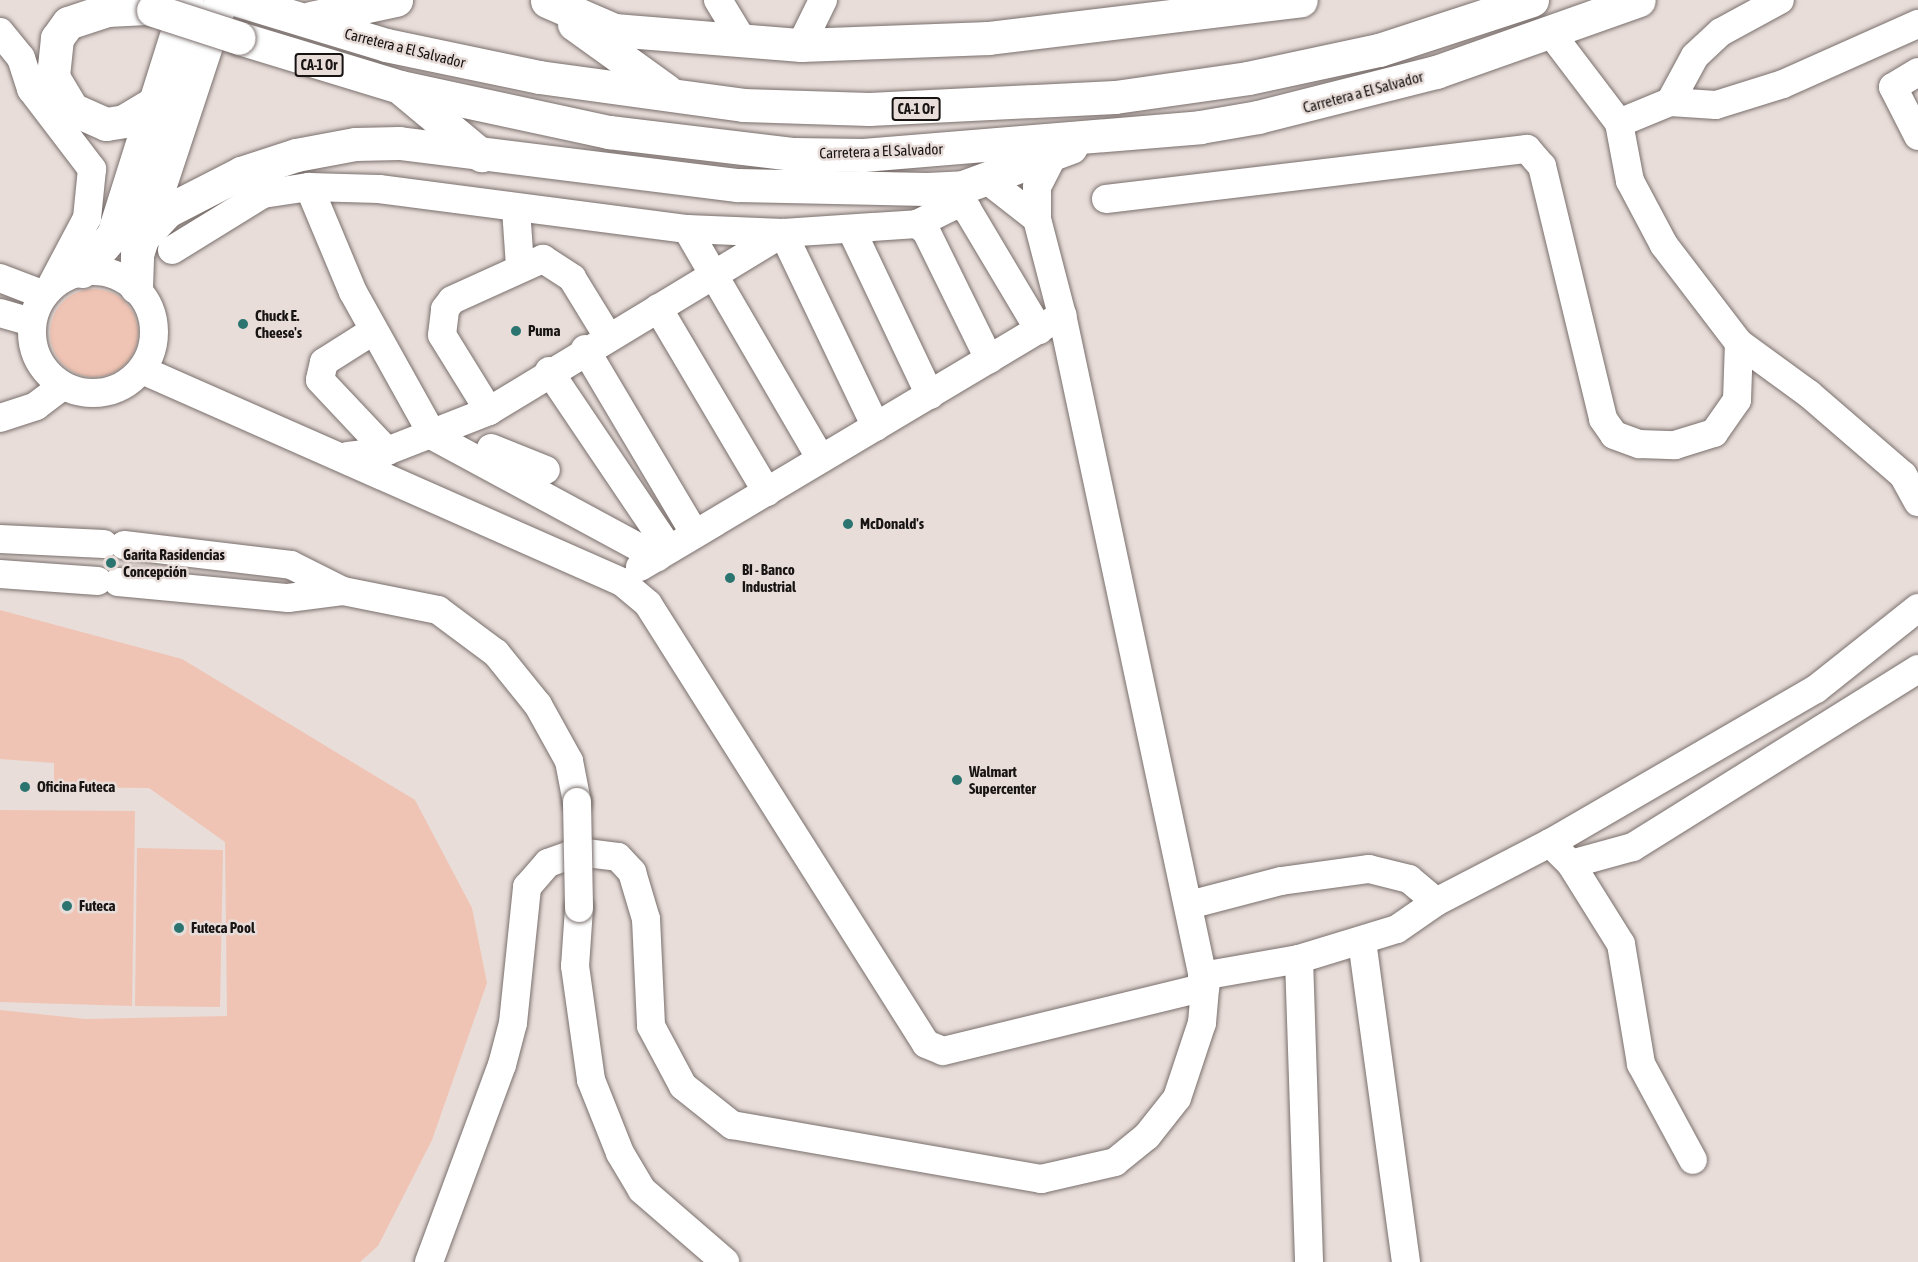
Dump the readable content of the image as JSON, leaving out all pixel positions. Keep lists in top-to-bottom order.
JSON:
{
  "streets": {
    "highway": ["Carretera a El Salvador", "CA-1 Or"]
  },
  "places": [
    "Chuck E. Cheese's",
    "Puma",
    "McDonald's",
    "Garita Rasidencias Concepción",
    "BI - Banco Industrial",
    "Walmart Supercenter",
    "Oficina Futeca",
    "Futeca",
    "Futeca Pool"
  ]
}
